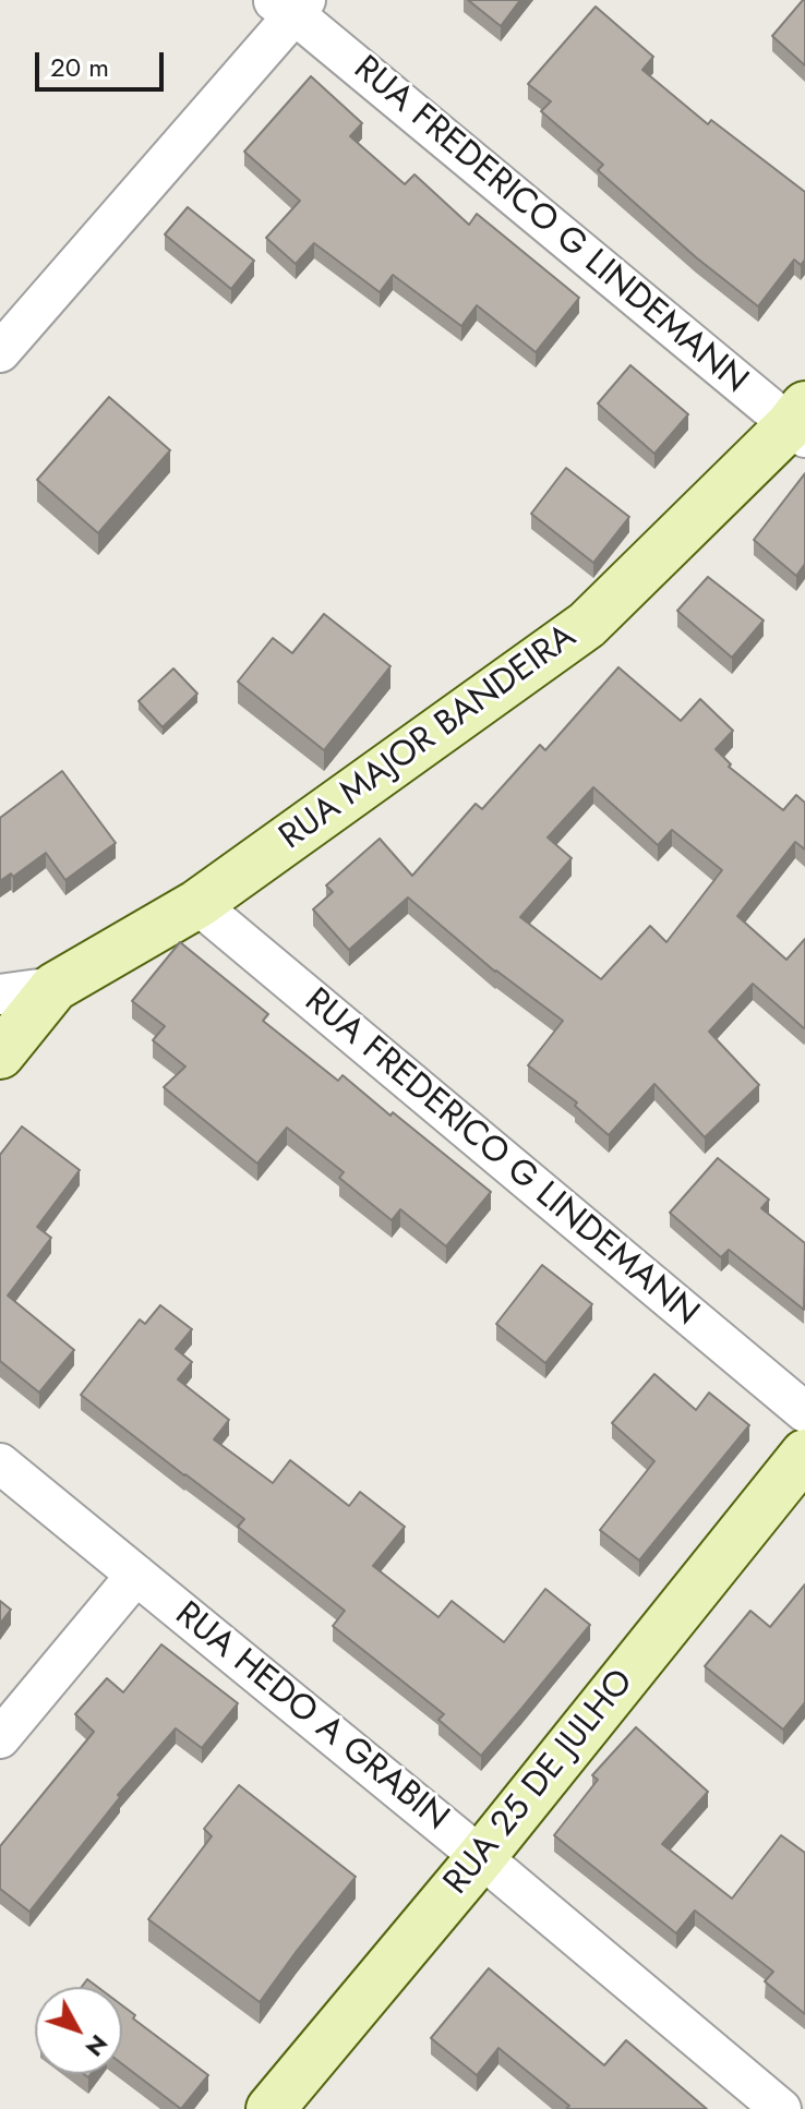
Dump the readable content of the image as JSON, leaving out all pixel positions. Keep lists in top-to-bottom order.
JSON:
{
  "streets": {
    "main road": ["RUA MAJOR BANDEIRA", "RUA 25 DE JULHO"],
    "street": ["RUA FREDERICO G LINDEMANN", "RUA HEDO A GRABIN"]
  },
  "crossings": [
    ["RUA FREDERICO G LINDEMANN", "RUA MAJOR BANDEIRA"],
    ["RUA HEDO A GRABIN", "RUA 25 DE JULHO"]
  ],
  "scale_bar": "20 m",
  "north": "bottom right"
}
